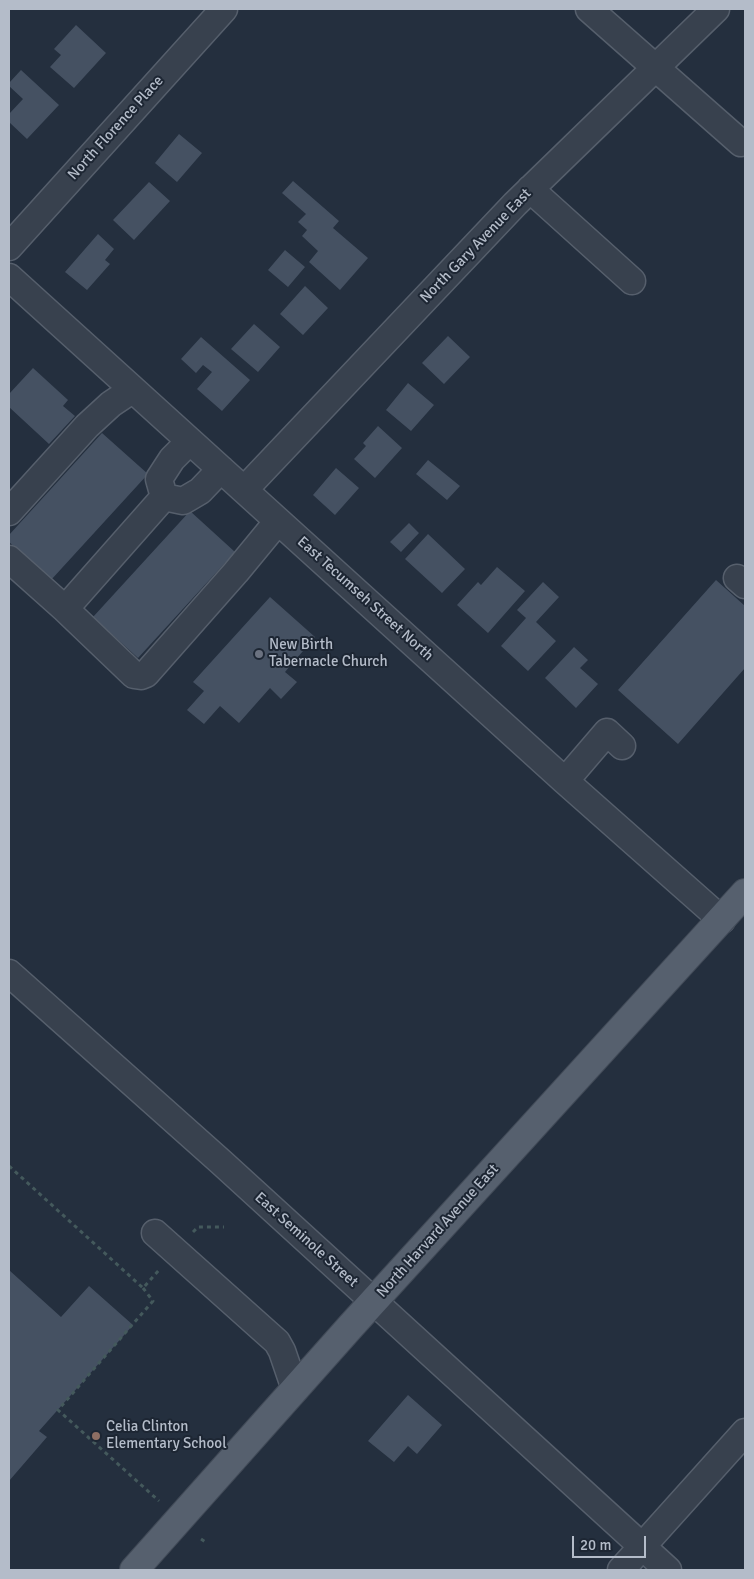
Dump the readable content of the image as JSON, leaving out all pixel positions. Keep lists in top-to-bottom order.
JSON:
{
  "streets": {
    "main road": ["North Harvard Avenue East"],
    "street": [
      "North Florence Place",
      "North Gary Avenue East",
      "East Tecumseh Street North",
      "East Seminole Street"
    ]
  },
  "crossings": [
    ["North Gary Avenue East", "East Tecumseh Street North"],
    ["East Tecumseh Street North", "North Harvard Avenue East"],
    ["North Harvard Avenue East", "East Seminole Street"]
  ],
  "places": ["New Birth Tabernacle Church", "Celia Clinton Elementary School"],
  "scale_bar": "20 m"
}
